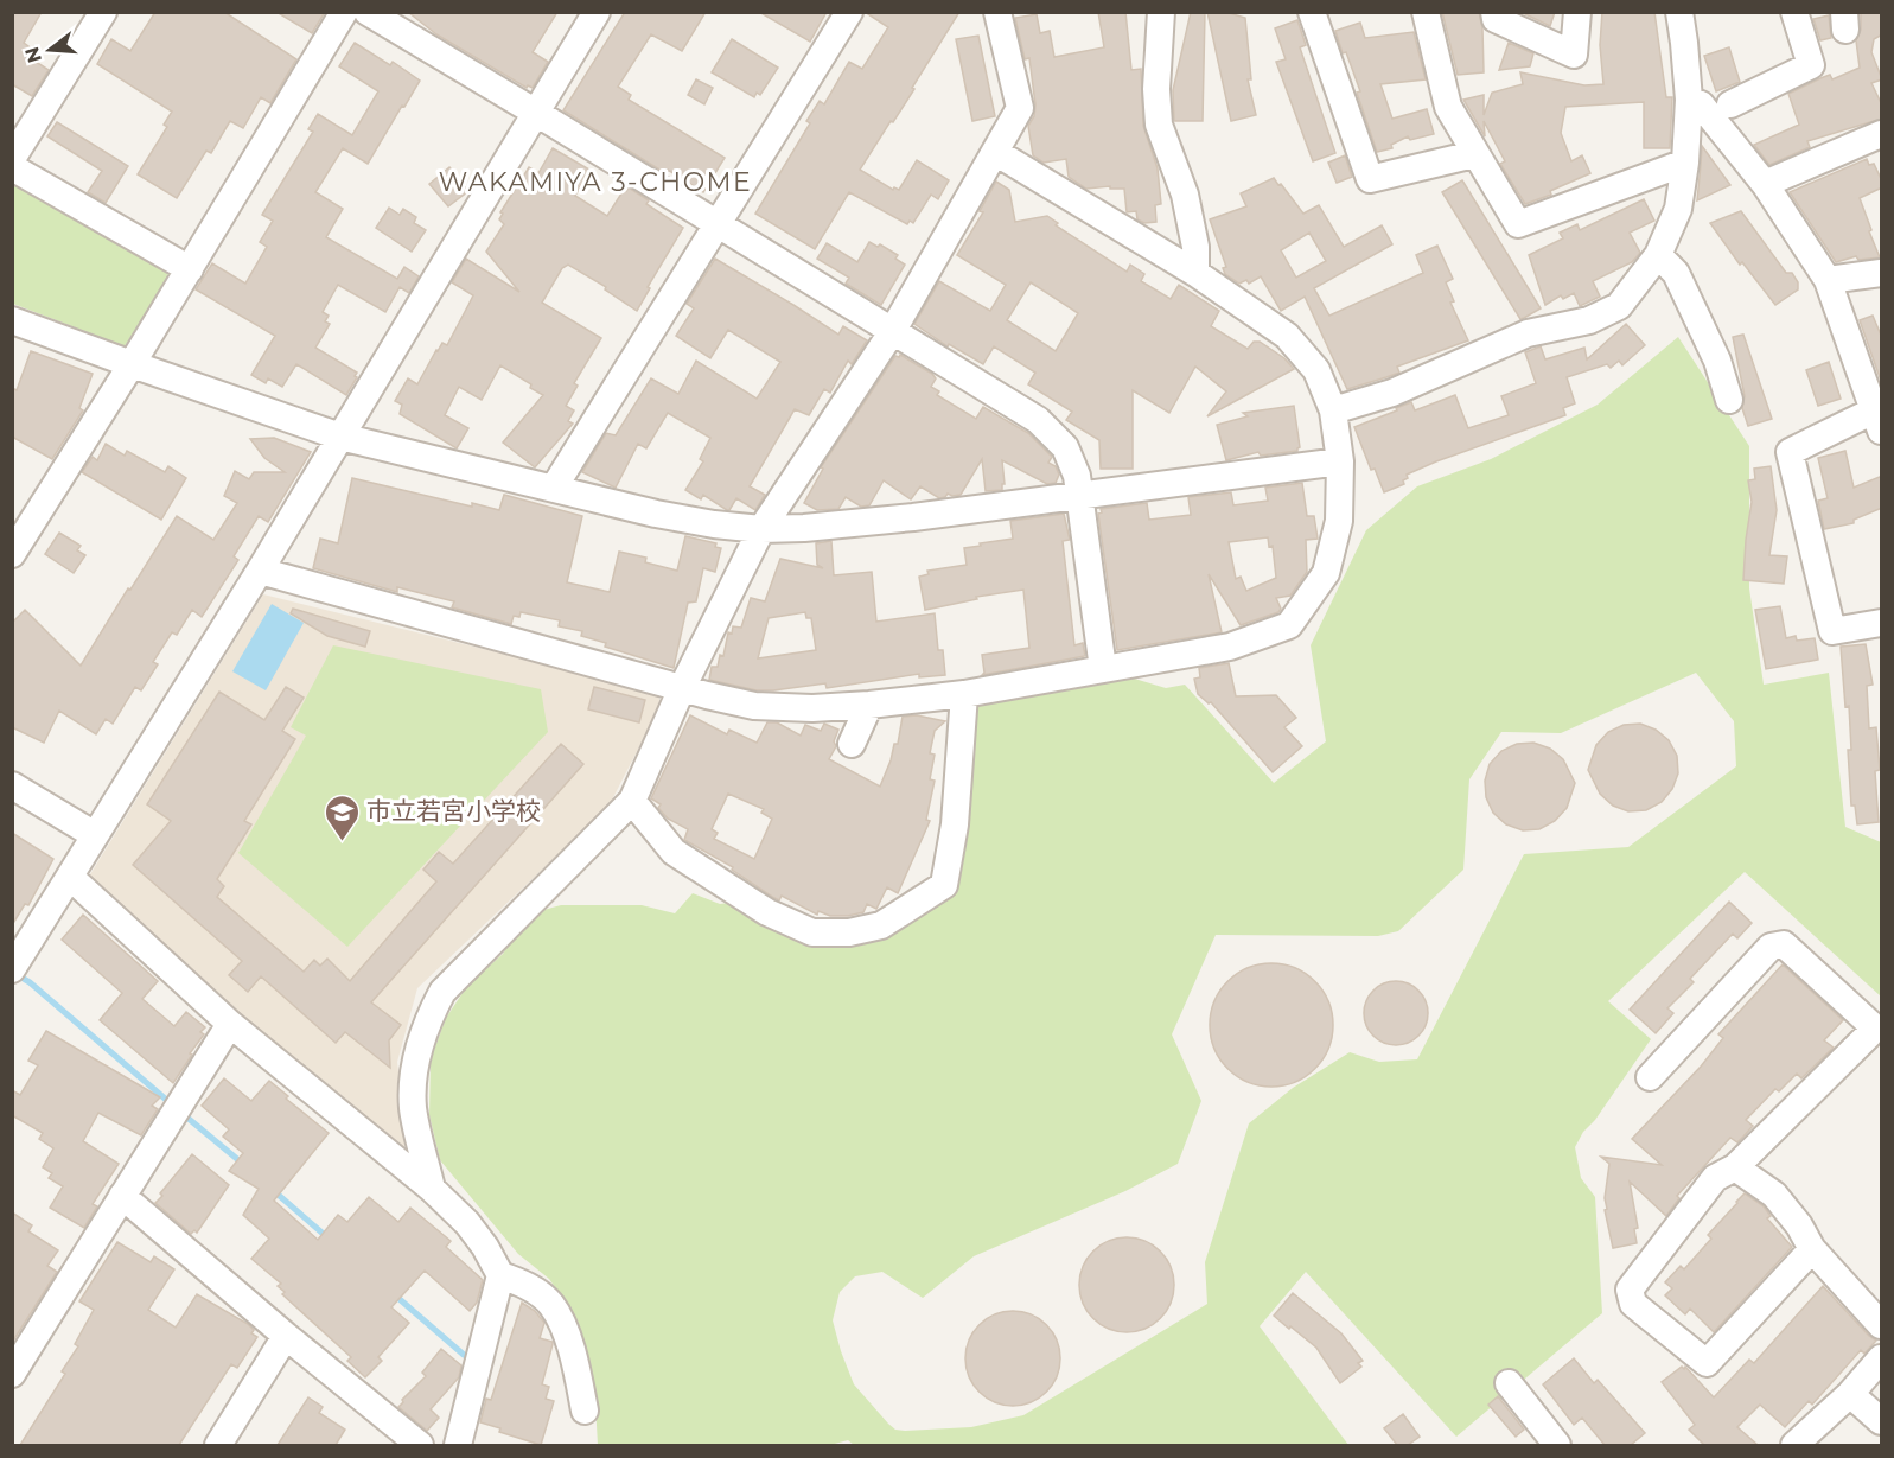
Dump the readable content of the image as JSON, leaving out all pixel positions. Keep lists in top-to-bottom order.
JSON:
{
  "districts": ["WAKAMIYA 3-CHOME"],
  "places": {
    "school or university": ["市立若宮小学校"]
  },
  "north": "left"
}
